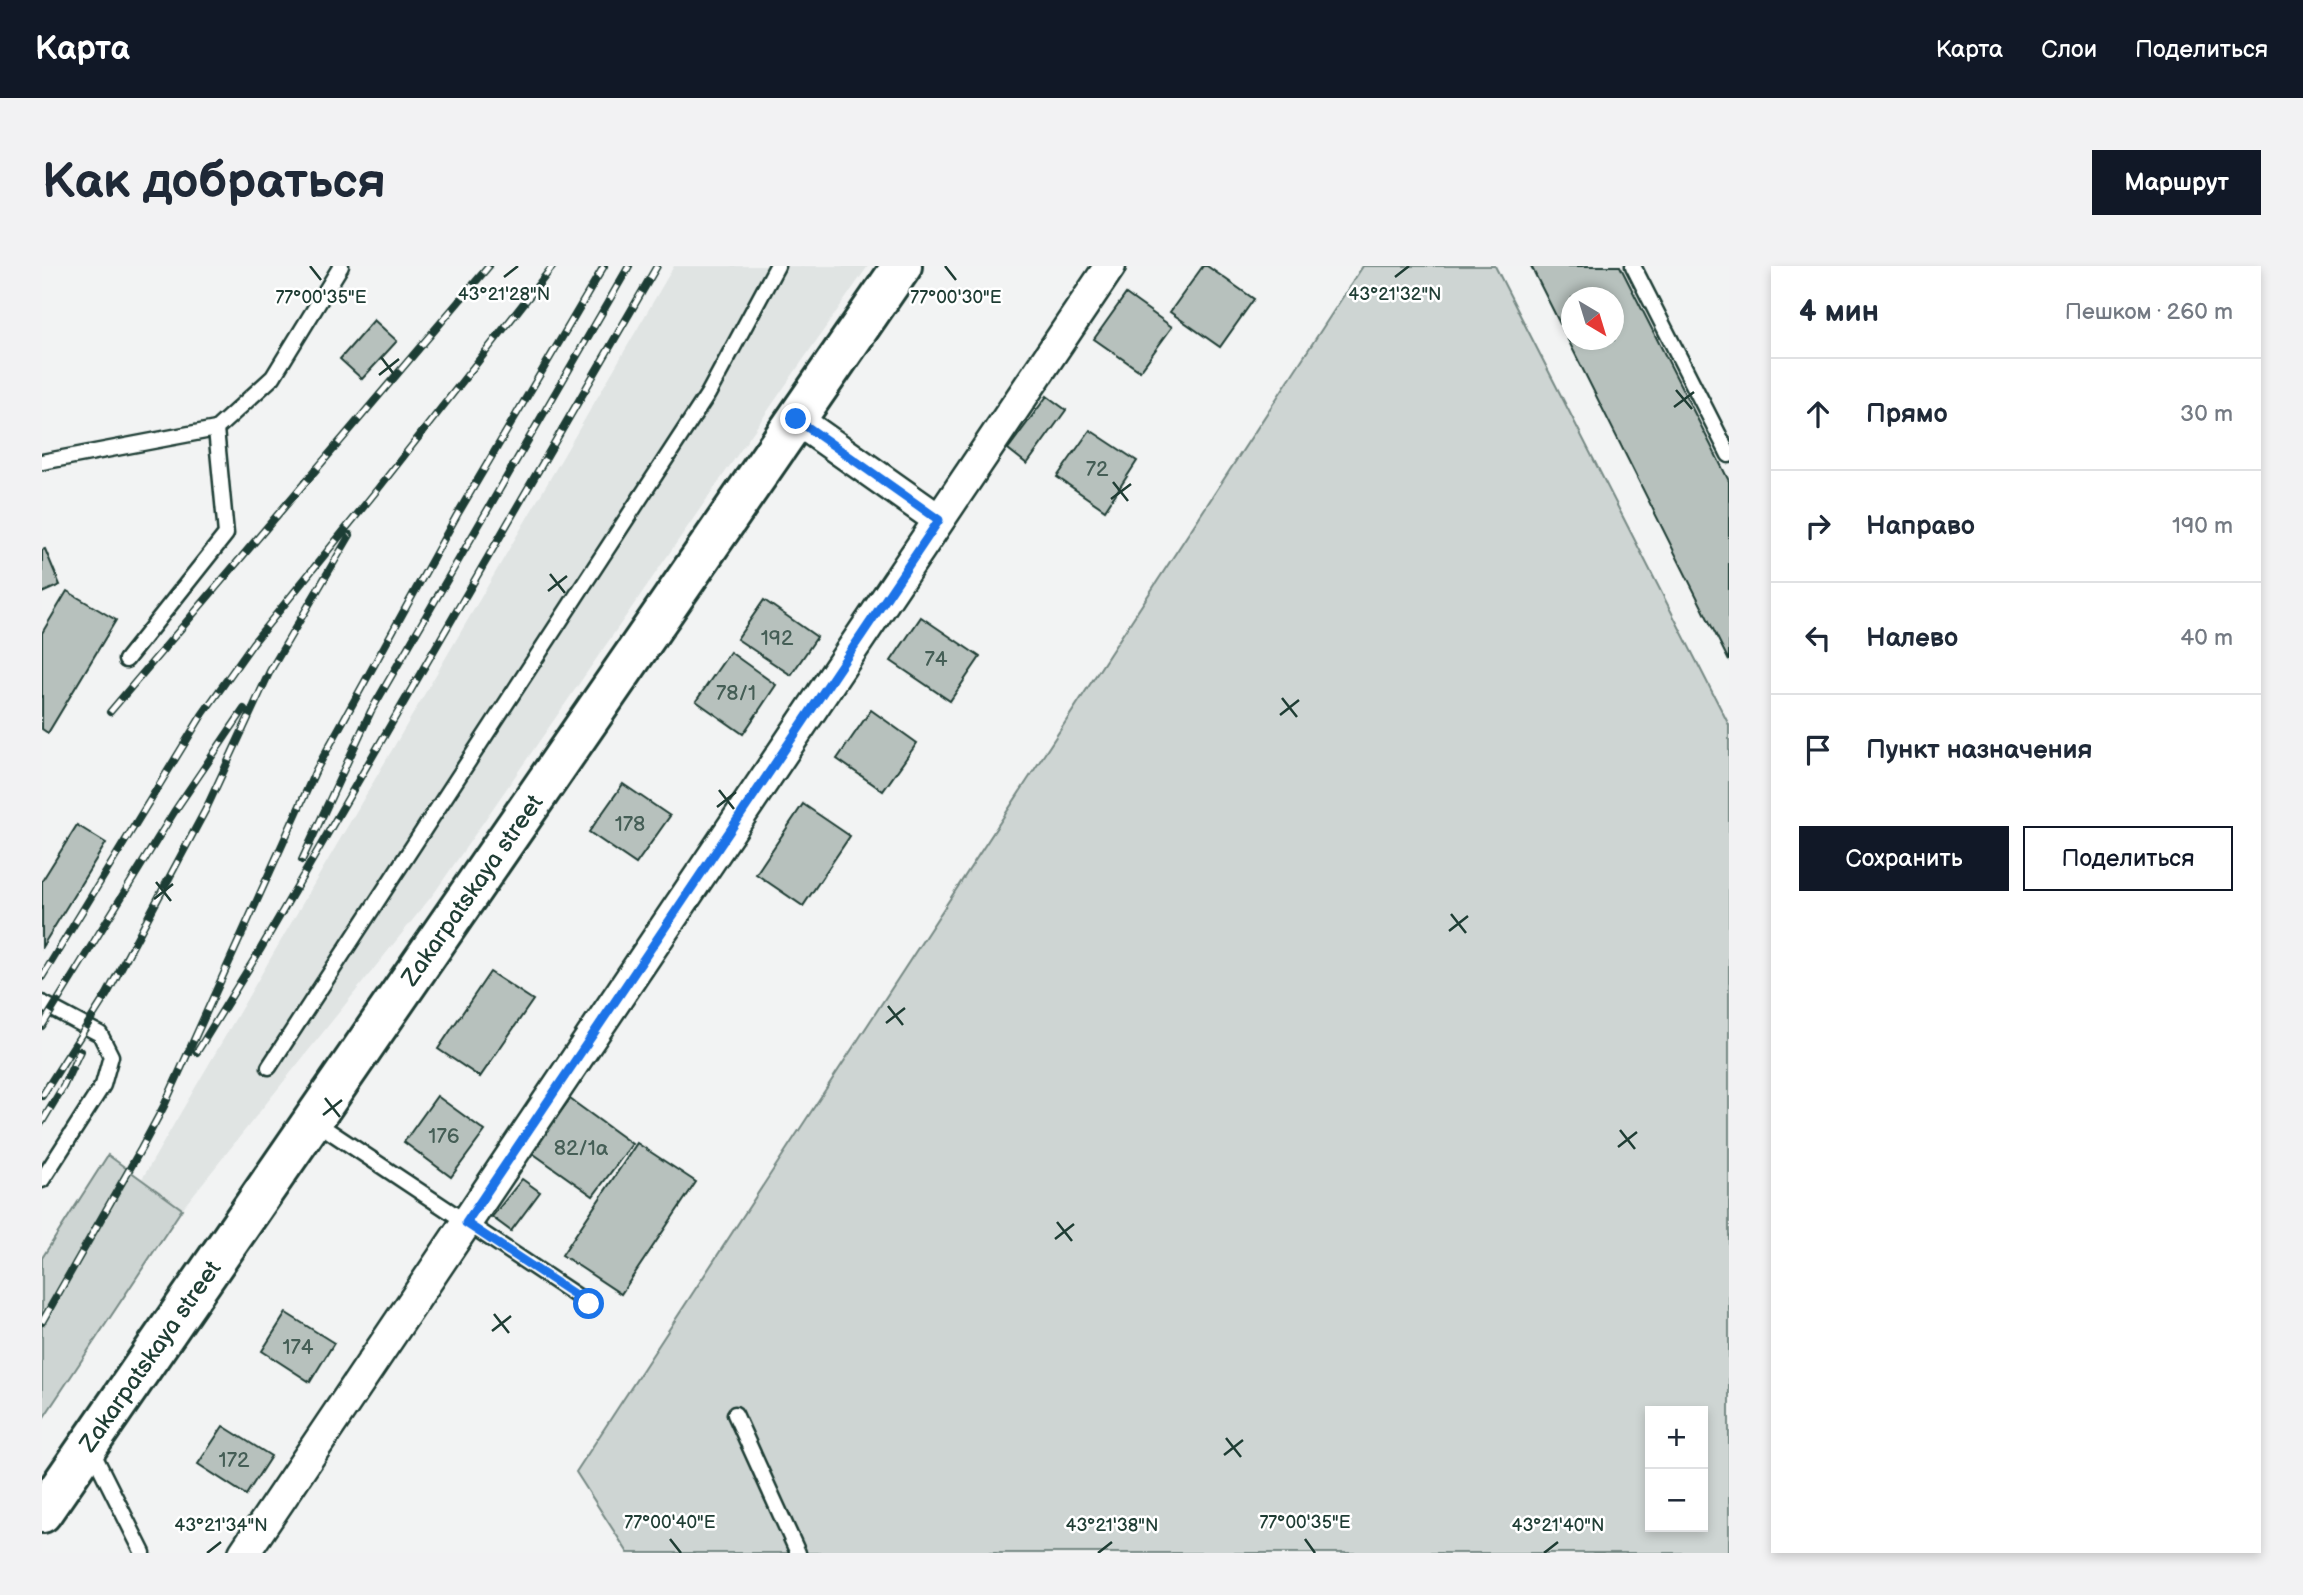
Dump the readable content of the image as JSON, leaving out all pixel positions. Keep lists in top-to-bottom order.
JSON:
{
  "streets": {
    "street": ["Zakarpatskaya street"]
  },
  "house_numbers": [
    "72",
    "192",
    "74",
    "78/1",
    "178",
    "176",
    "82/1а",
    "174",
    "172"
  ],
  "north": "bottom right",
  "page": {
    "header": "Карта",
    "nav": ["Карта", "Слои", "Поделиться"],
    "buttons": [
      "Маршрут",
      ["Сохранить", "Поделиться"]
    ],
    "title": "Как добраться",
    "heading": ["4 мин", "Пешком · 260 m"],
    "list": [
      ["Прямо", "30 m"],
      ["Направо", "190 m"],
      ["Налево", "40 m"],
      "Пункт назначения"
    ],
    "map_buttons": ["+", "−"]
  },
  "coordinates": [
    "43°21'28\"N",
    "43°21'32\"N",
    "77°00'35\"E",
    "77°00'30\"E",
    "77°00'40\"E",
    "43°21'34\"N",
    "43°21'38\"N",
    "43°21'40\"N"
  ]
}
